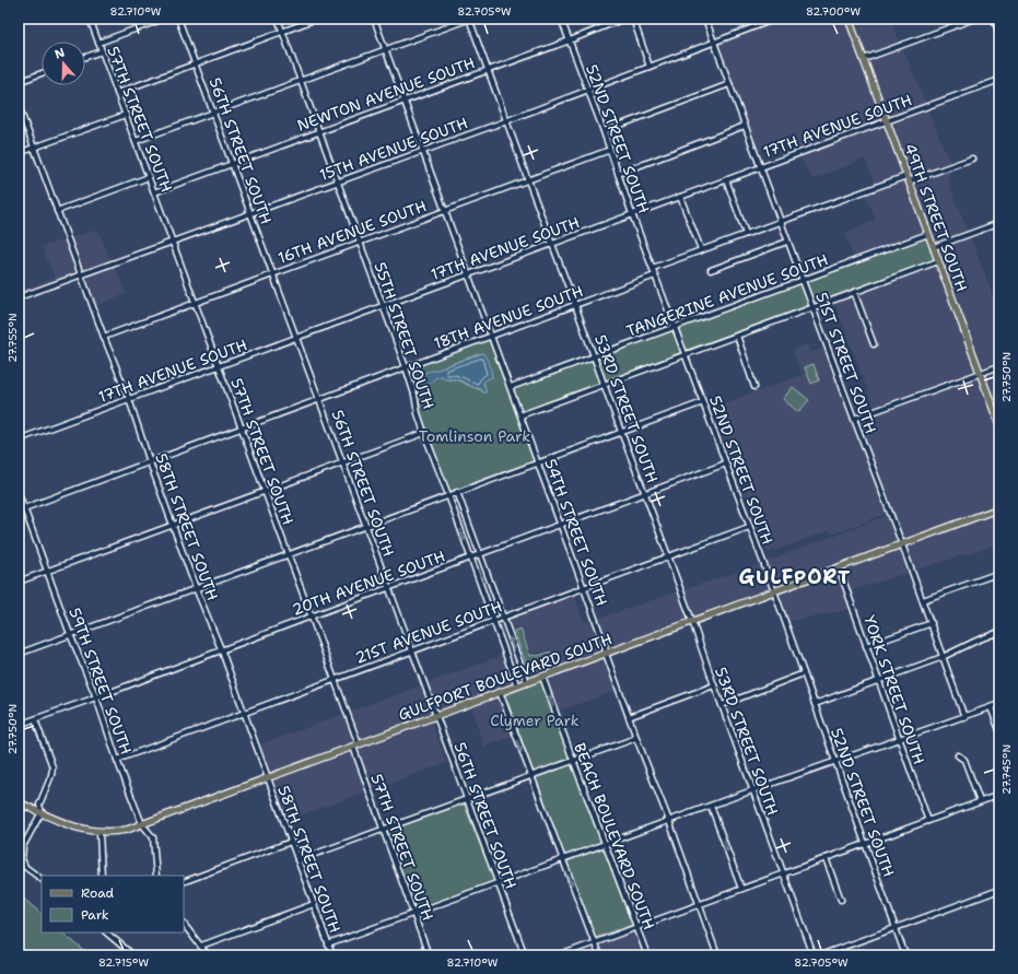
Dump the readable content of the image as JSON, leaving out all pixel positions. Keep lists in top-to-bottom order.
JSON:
{
  "streets": {
    "main road": ["49TH STREET SOUTH", "GULFPORT BOULEVARD SOUTH"],
    "street": [
      "NEWTON AVENUE SOUTH",
      "57TH STREET SOUTH",
      "17TH AVENUE SOUTH",
      "52ND STREET SOUTH",
      "15TH AVENUE SOUTH",
      "56TH STREET SOUTH",
      "16TH AVENUE SOUTH",
      "TANGERINE AVENUE SOUTH",
      "18TH AVENUE SOUTH",
      "55TH STREET SOUTH",
      "51ST STREET SOUTH",
      "53RD STREET SOUTH",
      "58TH STREET SOUTH",
      "54TH STREET SOUTH",
      "20TH AVENUE SOUTH",
      "21ST AVENUE SOUTH",
      "59TH STREET SOUTH",
      "YORK STREET SOUTH",
      "BEACH BOULEVARD SOUTH"
    ]
  },
  "crossings": [
    ["NEWTON AVENUE SOUTH", "57TH STREET SOUTH"],
    ["NEWTON AVENUE SOUTH", "52ND STREET SOUTH"],
    ["NEWTON AVENUE SOUTH", "56TH STREET SOUTH"],
    ["NEWTON AVENUE SOUTH", "55TH STREET SOUTH"],
    ["NEWTON AVENUE SOUTH", "53RD STREET SOUTH"],
    ["NEWTON AVENUE SOUTH", "54TH STREET SOUTH"],
    ["57TH STREET SOUTH", "17TH AVENUE SOUTH"],
    ["57TH STREET SOUTH", "15TH AVENUE SOUTH"],
    ["57TH STREET SOUTH", "16TH AVENUE SOUTH"],
    ["57TH STREET SOUTH", "18TH AVENUE SOUTH"],
    ["57TH STREET SOUTH", "20TH AVENUE SOUTH"],
    ["57TH STREET SOUTH", "21ST AVENUE SOUTH"],
    ["57TH STREET SOUTH", "GULFPORT BOULEVARD SOUTH"],
    ["17TH AVENUE SOUTH", "52ND STREET SOUTH"],
    ["17TH AVENUE SOUTH", "56TH STREET SOUTH"],
    ["17TH AVENUE SOUTH", "49TH STREET SOUTH"],
    ["17TH AVENUE SOUTH", "55TH STREET SOUTH"],
    ["17TH AVENUE SOUTH", "51ST STREET SOUTH"],
    ["17TH AVENUE SOUTH", "53RD STREET SOUTH"],
    ["17TH AVENUE SOUTH", "58TH STREET SOUTH"],
    ["17TH AVENUE SOUTH", "54TH STREET SOUTH"],
    ["52ND STREET SOUTH", "15TH AVENUE SOUTH"],
    ["52ND STREET SOUTH", "16TH AVENUE SOUTH"],
    ["52ND STREET SOUTH", "TANGERINE AVENUE SOUTH"],
    ["52ND STREET SOUTH", "18TH AVENUE SOUTH"],
    ["52ND STREET SOUTH", "20TH AVENUE SOUTH"],
    ["52ND STREET SOUTH", "21ST AVENUE SOUTH"],
    ["52ND STREET SOUTH", "GULFPORT BOULEVARD SOUTH"],
    ["15TH AVENUE SOUTH", "56TH STREET SOUTH"],
    ["15TH AVENUE SOUTH", "55TH STREET SOUTH"],
    ["15TH AVENUE SOUTH", "51ST STREET SOUTH"],
    ["15TH AVENUE SOUTH", "53RD STREET SOUTH"],
    ["15TH AVENUE SOUTH", "58TH STREET SOUTH"],
    ["15TH AVENUE SOUTH", "54TH STREET SOUTH"],
    ["56TH STREET SOUTH", "16TH AVENUE SOUTH"],
    ["56TH STREET SOUTH", "18TH AVENUE SOUTH"],
    ["56TH STREET SOUTH", "20TH AVENUE SOUTH"],
    ["56TH STREET SOUTH", "21ST AVENUE SOUTH"],
    ["56TH STREET SOUTH", "GULFPORT BOULEVARD SOUTH"],
    ["49TH STREET SOUTH", "TANGERINE AVENUE SOUTH"],
    ["16TH AVENUE SOUTH", "55TH STREET SOUTH"],
    ["16TH AVENUE SOUTH", "53RD STREET SOUTH"],
    ["16TH AVENUE SOUTH", "58TH STREET SOUTH"],
    ["16TH AVENUE SOUTH", "54TH STREET SOUTH"],
    ["TANGERINE AVENUE SOUTH", "51ST STREET SOUTH"],
    ["TANGERINE AVENUE SOUTH", "53RD STREET SOUTH"],
    ["TANGERINE AVENUE SOUTH", "54TH STREET SOUTH"],
    ["18TH AVENUE SOUTH", "55TH STREET SOUTH"],
    ["18TH AVENUE SOUTH", "53RD STREET SOUTH"],
    ["18TH AVENUE SOUTH", "58TH STREET SOUTH"],
    ["18TH AVENUE SOUTH", "54TH STREET SOUTH"],
    ["18TH AVENUE SOUTH", "59TH STREET SOUTH"],
    ["55TH STREET SOUTH", "20TH AVENUE SOUTH"],
    ["55TH STREET SOUTH", "21ST AVENUE SOUTH"],
    ["55TH STREET SOUTH", "GULFPORT BOULEVARD SOUTH"],
    ["51ST STREET SOUTH", "GULFPORT BOULEVARD SOUTH"],
    ["53RD STREET SOUTH", "20TH AVENUE SOUTH"],
    ["53RD STREET SOUTH", "21ST AVENUE SOUTH"],
    ["53RD STREET SOUTH", "GULFPORT BOULEVARD SOUTH"],
    ["58TH STREET SOUTH", "20TH AVENUE SOUTH"],
    ["58TH STREET SOUTH", "21ST AVENUE SOUTH"],
    ["58TH STREET SOUTH", "GULFPORT BOULEVARD SOUTH"],
    ["54TH STREET SOUTH", "20TH AVENUE SOUTH"],
    ["54TH STREET SOUTH", "21ST AVENUE SOUTH"],
    ["54TH STREET SOUTH", "GULFPORT BOULEVARD SOUTH"],
    ["20TH AVENUE SOUTH", "59TH STREET SOUTH"],
    ["21ST AVENUE SOUTH", "59TH STREET SOUTH"],
    ["GULFPORT BOULEVARD SOUTH", "59TH STREET SOUTH"],
    ["GULFPORT BOULEVARD SOUTH", "YORK STREET SOUTH"],
    ["GULFPORT BOULEVARD SOUTH", "BEACH BOULEVARD SOUTH"]
  ],
  "districts": ["GULFPORT"],
  "parks": ["Tomlinson Park", "Clymer Park"],
  "legend": ["Road", "Park"],
  "north": "top",
  "coordinates": [
    "82.710°W",
    "82.705°W",
    "82.700°W",
    "27.755°N",
    "27.750°N",
    "27.745°N",
    "82.715°W"
  ]
}
